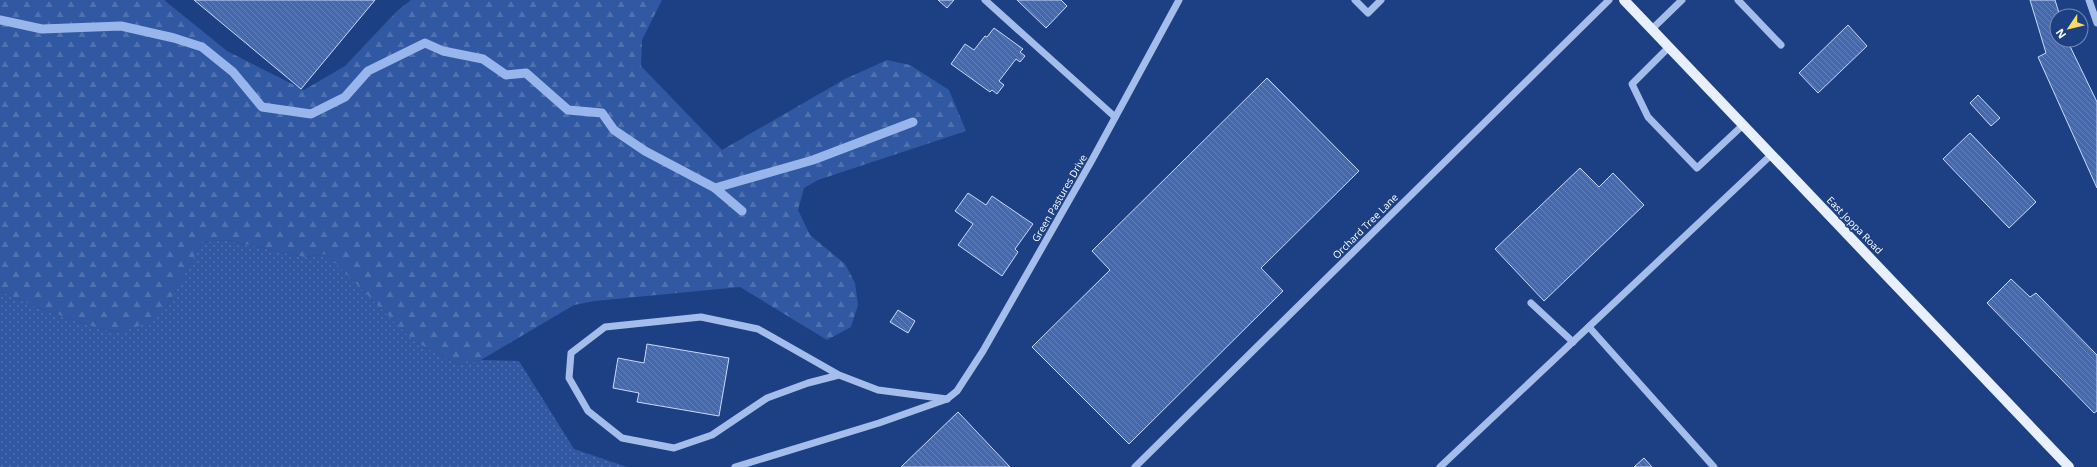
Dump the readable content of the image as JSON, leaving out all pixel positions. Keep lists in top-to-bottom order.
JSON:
{
  "streets": {
    "main road": ["East Joppa Road"],
    "street": ["Green Pastures Drive", "Orchard Tree Lane"]
  },
  "north": "bottom left"
}
